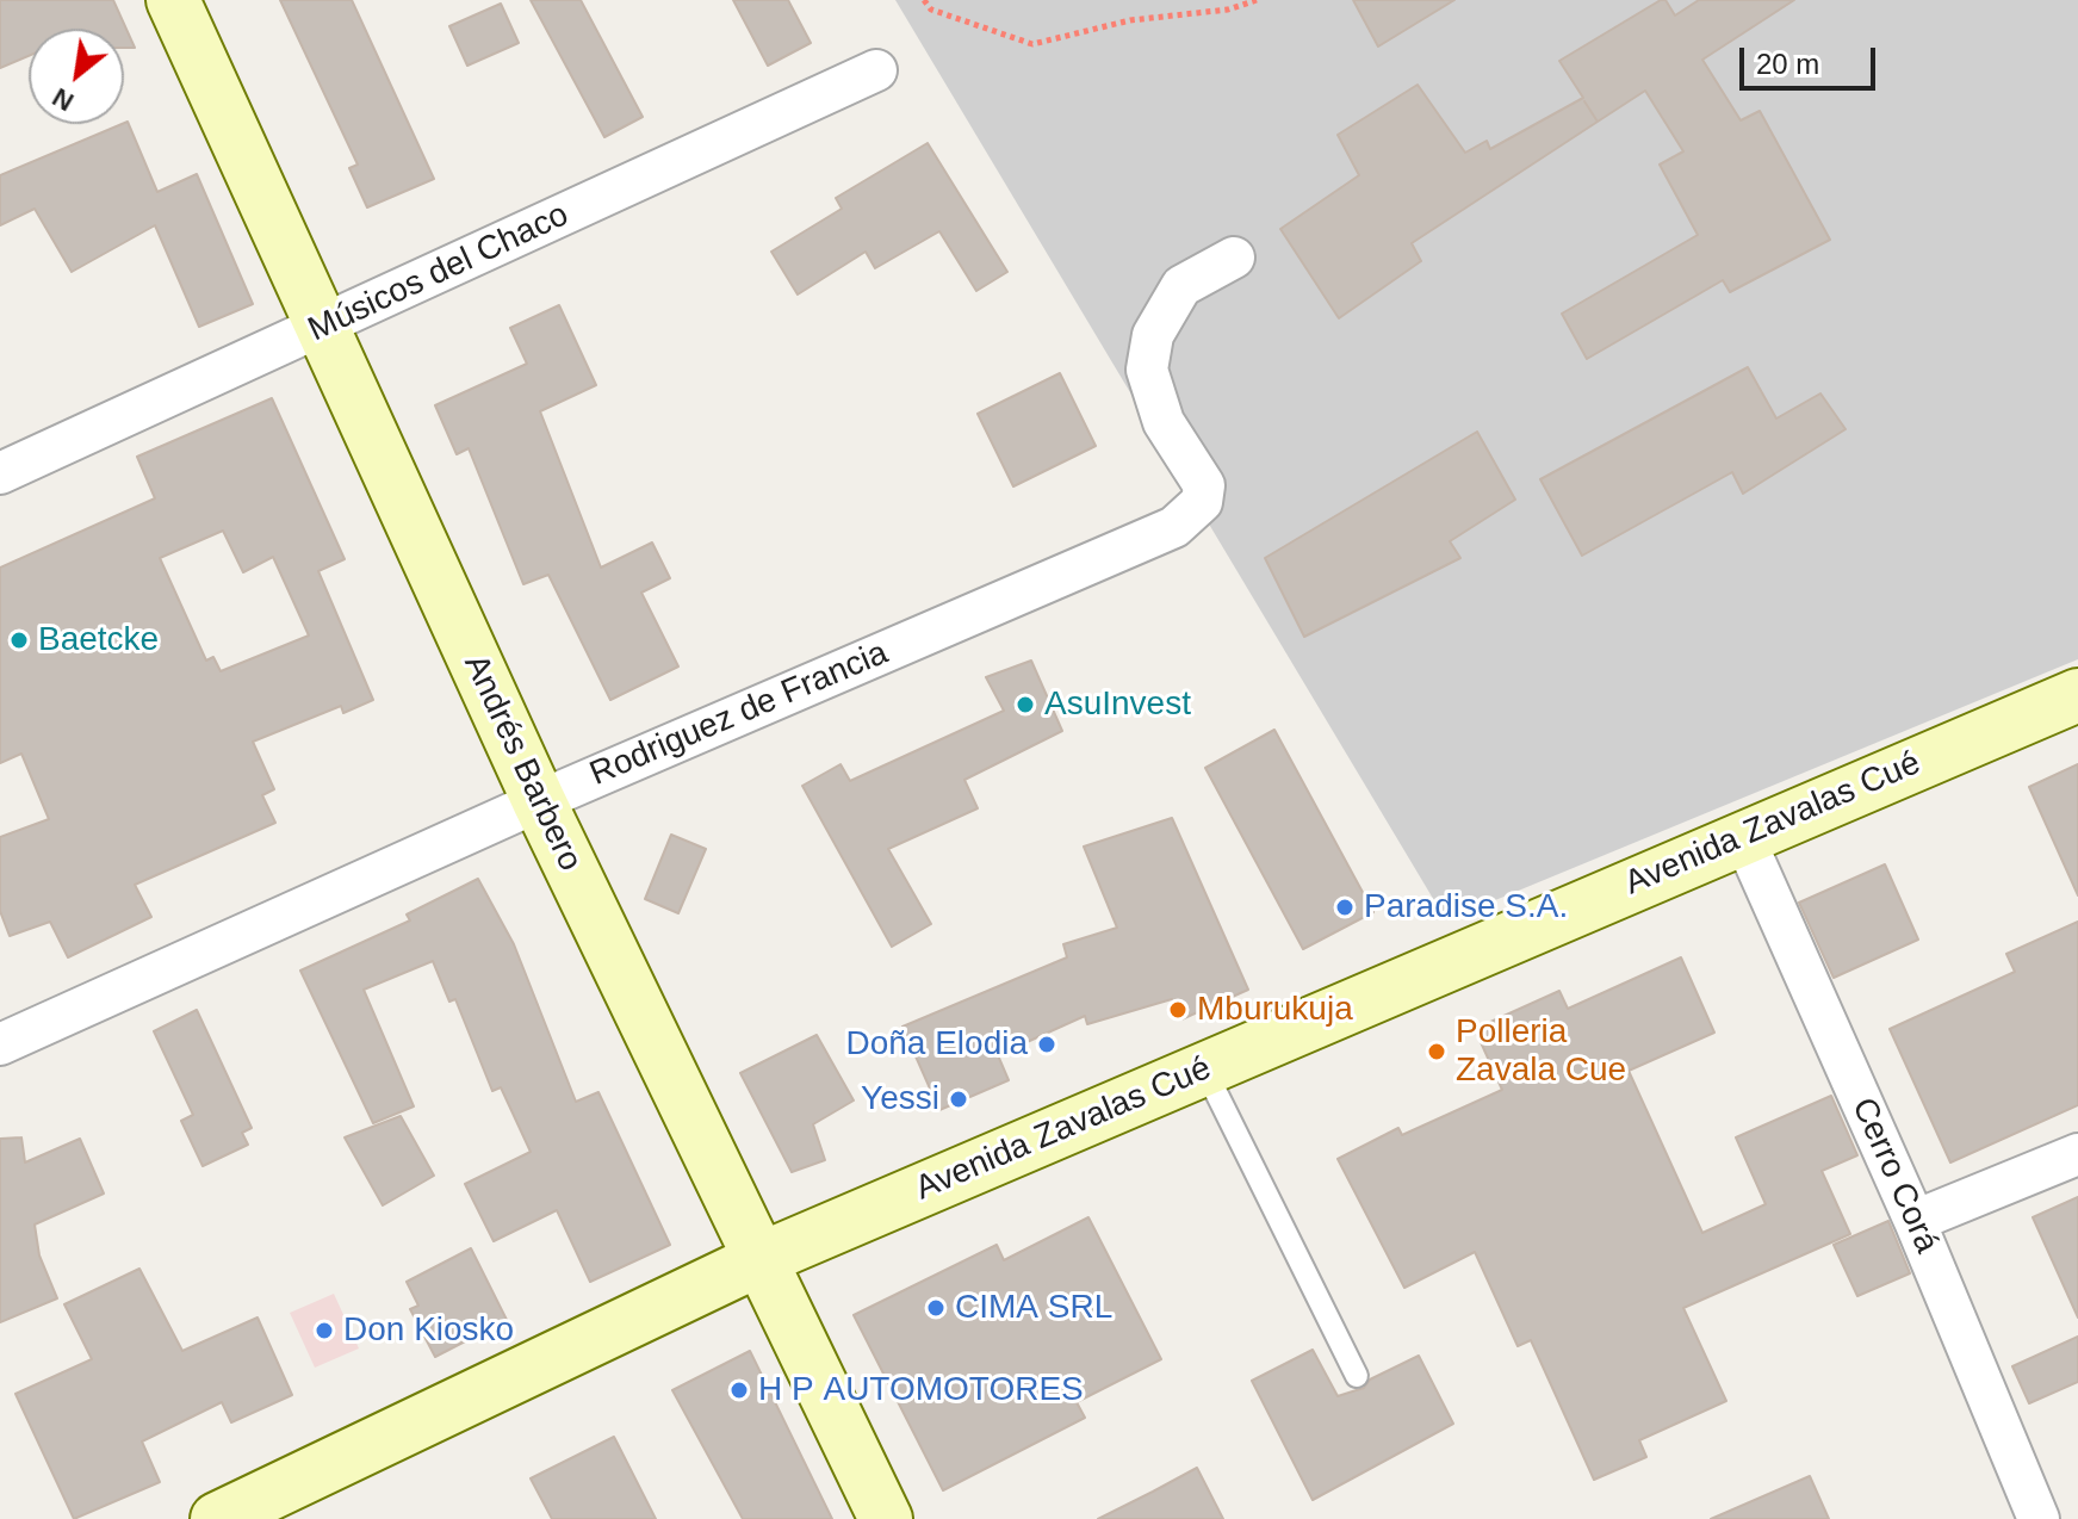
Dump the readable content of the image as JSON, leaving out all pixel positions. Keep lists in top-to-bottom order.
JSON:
{
  "streets": {
    "main road": ["Andrés Barbero", "Avenida Zavalas Cué"],
    "street": ["Músicos del Chaco", "Rodriguez de Francia", "Cerro Corá"]
  },
  "crossings": [
    ["Músicos del Chaco", "Andrés Barbero"],
    ["Rodriguez de Francia", "Andrés Barbero"],
    ["Andrés Barbero", "Avenida Zavalas Cué"],
    ["Avenida Zavalas Cué", "Cerro Corá"]
  ],
  "places": [
    "Baetcke",
    "AsuInvest",
    "Paradise S.A.",
    "Mburukuja",
    "Doña Elodia",
    "Polleria Zavala Cue",
    "Yessi",
    "CIMA SRL",
    "Don Kiosko",
    "H P AUTOMOTORES"
  ],
  "scale_bar": "20 m",
  "north": "bottom left"
}
